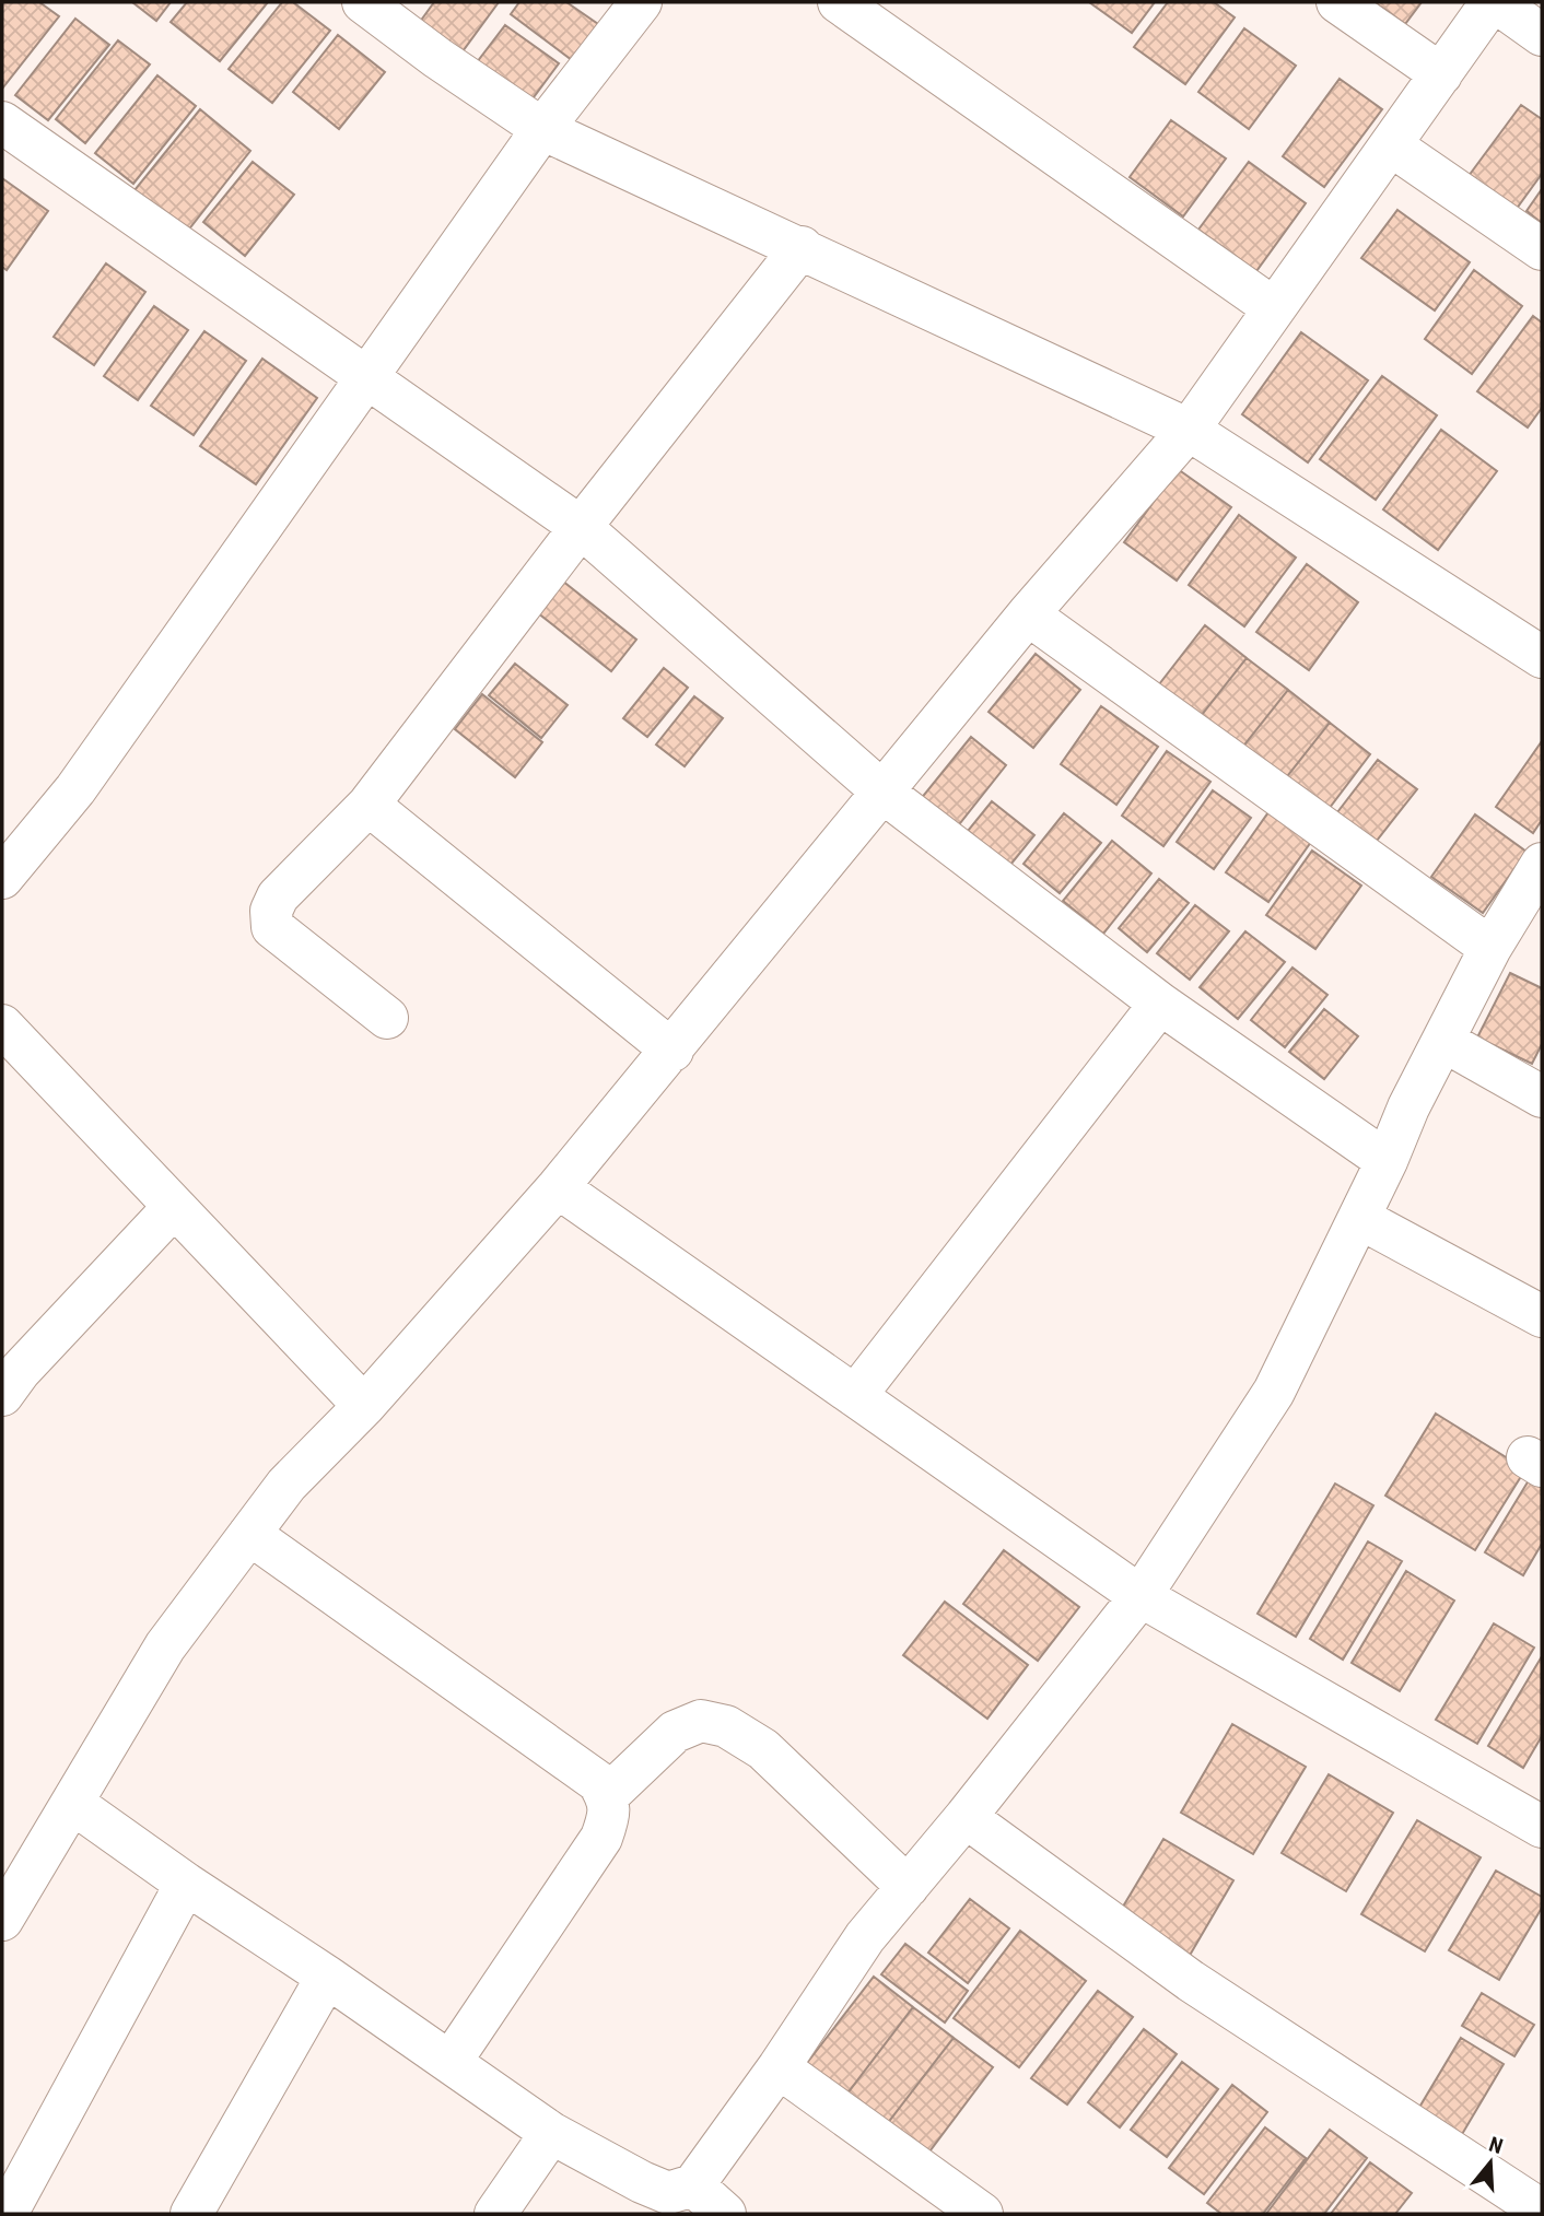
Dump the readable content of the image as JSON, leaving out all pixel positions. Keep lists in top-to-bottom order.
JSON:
{
  "north": "top"
}
